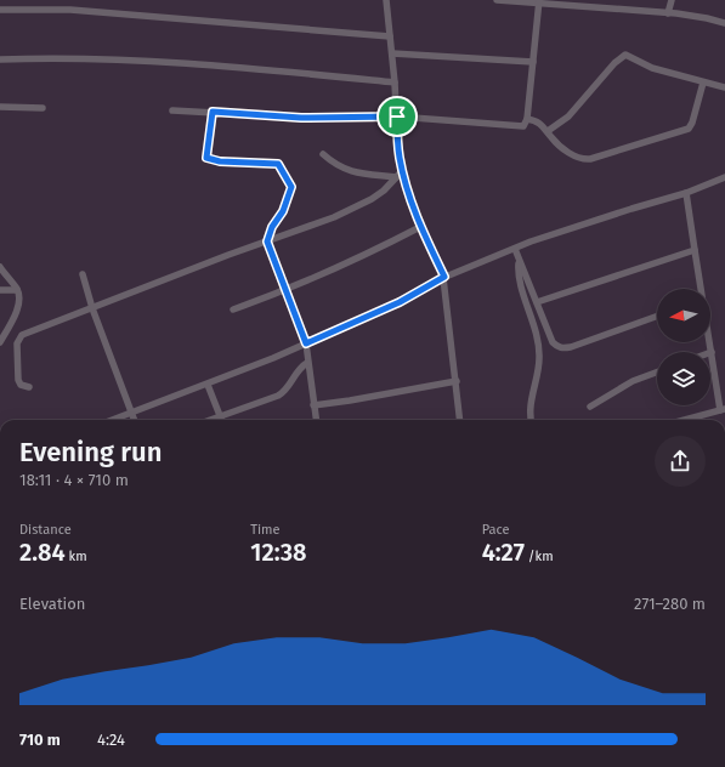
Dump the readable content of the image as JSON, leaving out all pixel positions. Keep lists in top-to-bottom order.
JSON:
{
  "north": "left",
  "page": {
    "heading": ["Evening run", "18:11 · 4 × 710 m"],
    "stats": [
      ["Distance", "2.84 km"],
      ["Time", "12:38"],
      ["Pace", "4:27 /km"]
    ],
    "chart": ["Elevation", "271–280 m"],
    "list": [
      {
        "name": "710 m",
        "note": "4:24"
      }
    ]
  }
}
